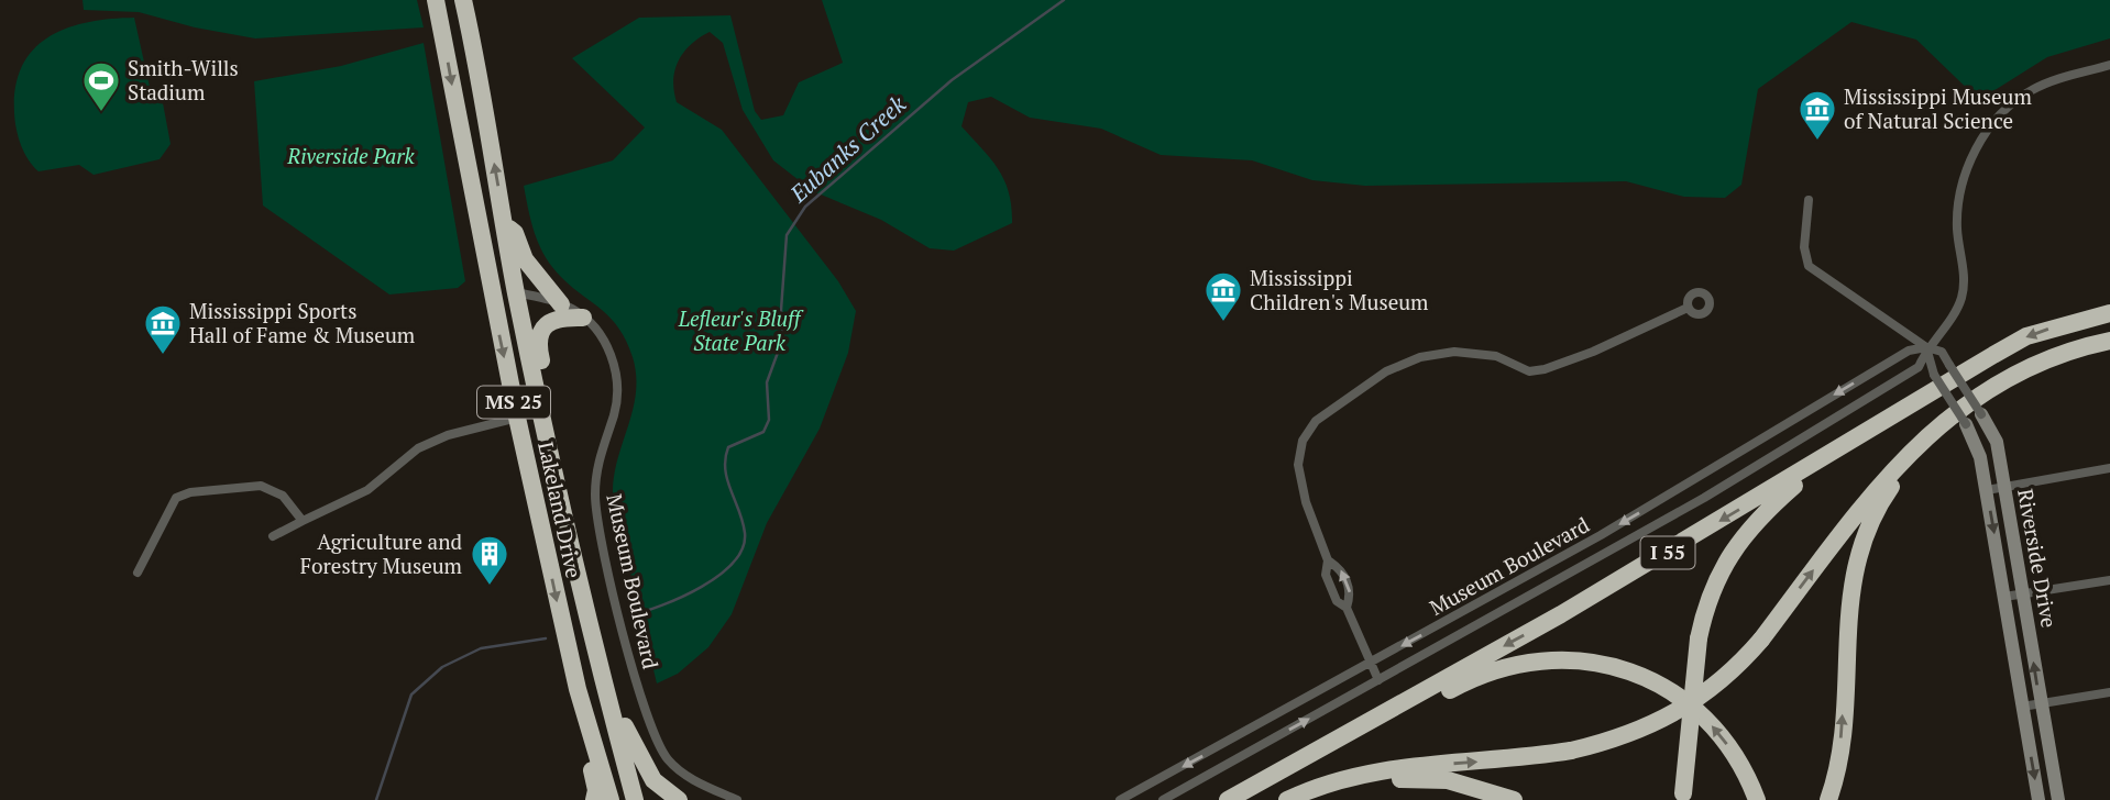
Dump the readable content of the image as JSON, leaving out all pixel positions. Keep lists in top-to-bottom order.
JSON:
{
  "streets": {
    "highway": ["MS 25", "Lakeland Drive", "I 55"],
    "street": ["Riverside Drive", "Museum Boulevard"]
  },
  "crossings": [
    ["Lakeland Drive", "Museum Boulevard"],
    ["Riverside Drive", "Museum Boulevard"]
  ],
  "water": ["Eubanks Creek"],
  "parks": ["Riverside Park", "Lefleur's Bluff State Park"],
  "places": {
    "sports": ["Smith-Wills Stadium"],
    "museum": ["Mississippi Museum of Natural Science", "Mississippi Children's Museum", "Mississippi Sports Hall of Fame & Museum"],
    "building": ["Agriculture and Forestry Museum"]
  }
}
